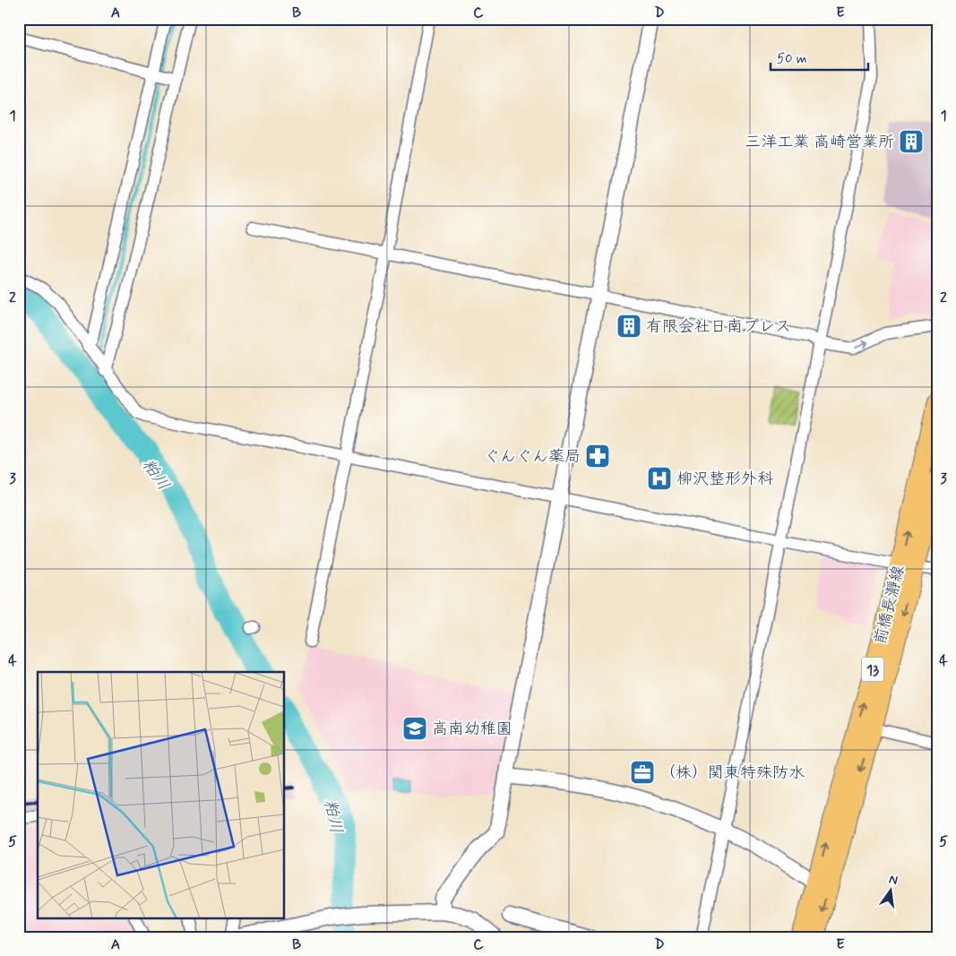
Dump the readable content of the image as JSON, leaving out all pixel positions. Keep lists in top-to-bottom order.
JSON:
{
  "streets": {
    "main road": ["前橋長瀞線", "13"]
  },
  "water": ["粕川"],
  "places": {
    "building": ["三洋工業 高崎営業所", "有限会社日南プレス"],
    "pharmacy": ["ぐんぐん薬局"],
    "hospital": ["柳沢整形外科"],
    "school or university": ["高南幼稚園"],
    "office": ["（株）関東特殊防水"]
  },
  "scale_bar": "50 m",
  "north": "top",
  "grid": {
    "columns": [
      "A",
      "B",
      "C",
      "D",
      "E"
    ],
    "rows": [
      "1",
      "2",
      "3",
      "4",
      "5"
    ]
  }
}
